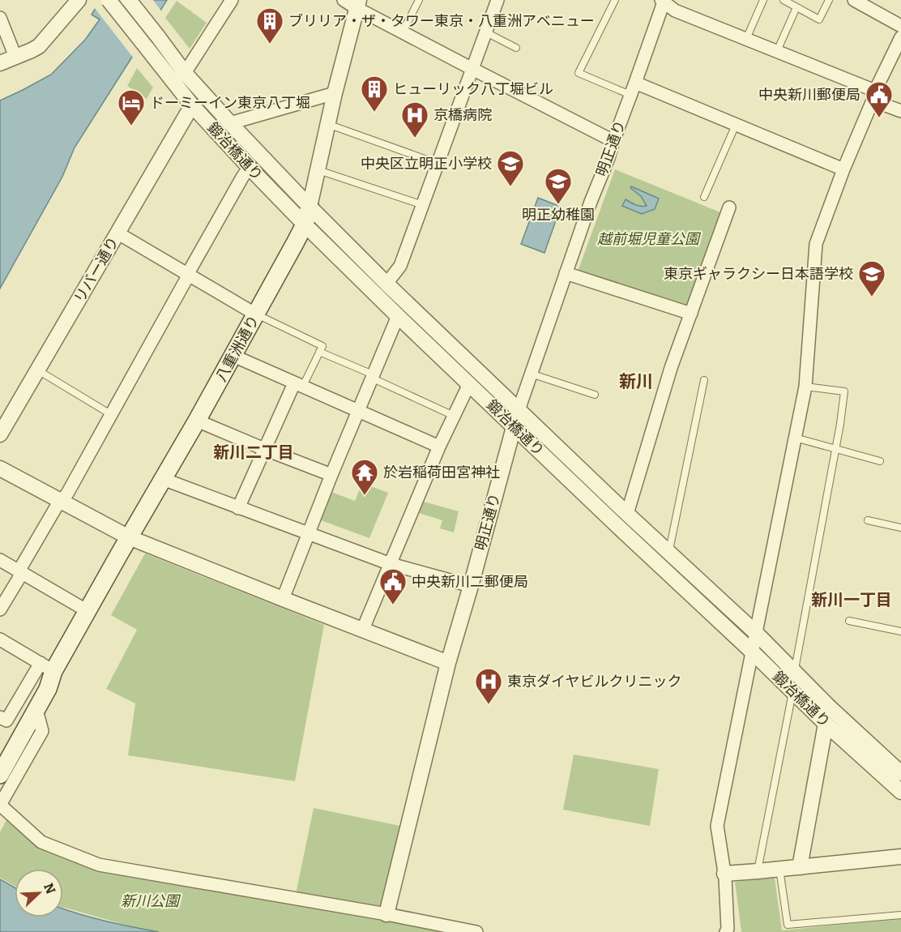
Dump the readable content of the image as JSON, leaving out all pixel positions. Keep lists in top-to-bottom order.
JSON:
{
  "streets": {
    "main road": ["八重洲通り"],
    "street": ["明正通り", "鍛冶橋通り", "リバー通り"]
  },
  "crossings": [
    ["明正通り", "鍛冶橋通り"],
    ["鍛冶橋通り", "リバー通り"],
    ["鍛冶橋通り", "八重洲通り"]
  ],
  "districts": ["新川", "新川二丁目", "新川一丁目"],
  "parks": ["越前堀児童公園", "新川公園"],
  "places": {
    "building": ["ブリリア・ザ・タワー東京・八重洲アベニュー", "ヒューリック八丁堀ビル"],
    "public building": ["中央新川郵便局", "中央新川二郵便局"],
    "hotel": ["ドーミーイン東京八丁堀"],
    "hospital": ["京橋病院", "東京ダイヤビルクリニック"],
    "school or university": ["中央区立明正小学校", "明正幼稚園", "東京ギャラクシー日本語学校"],
    "temple": ["於岩稲荷田宮神社"]
  },
  "north": "top right"
}
